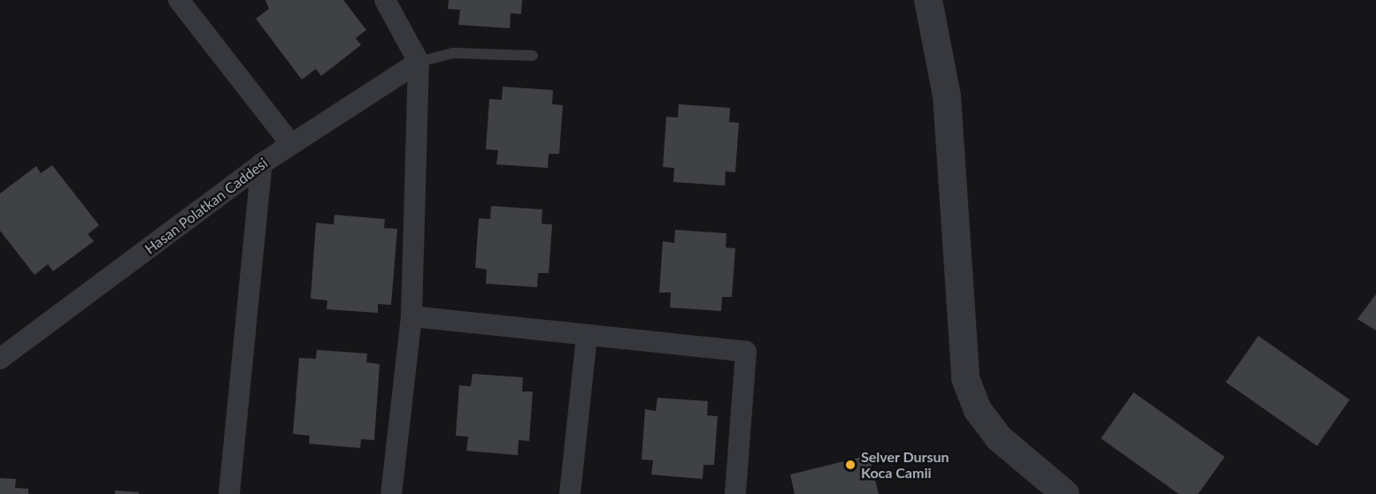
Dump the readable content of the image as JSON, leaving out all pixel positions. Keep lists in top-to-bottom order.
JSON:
{
  "streets": {
    "street": ["Hasan Polatkan Caddesi"]
  },
  "places": ["Selver Dursun Koca Camii"]
}
